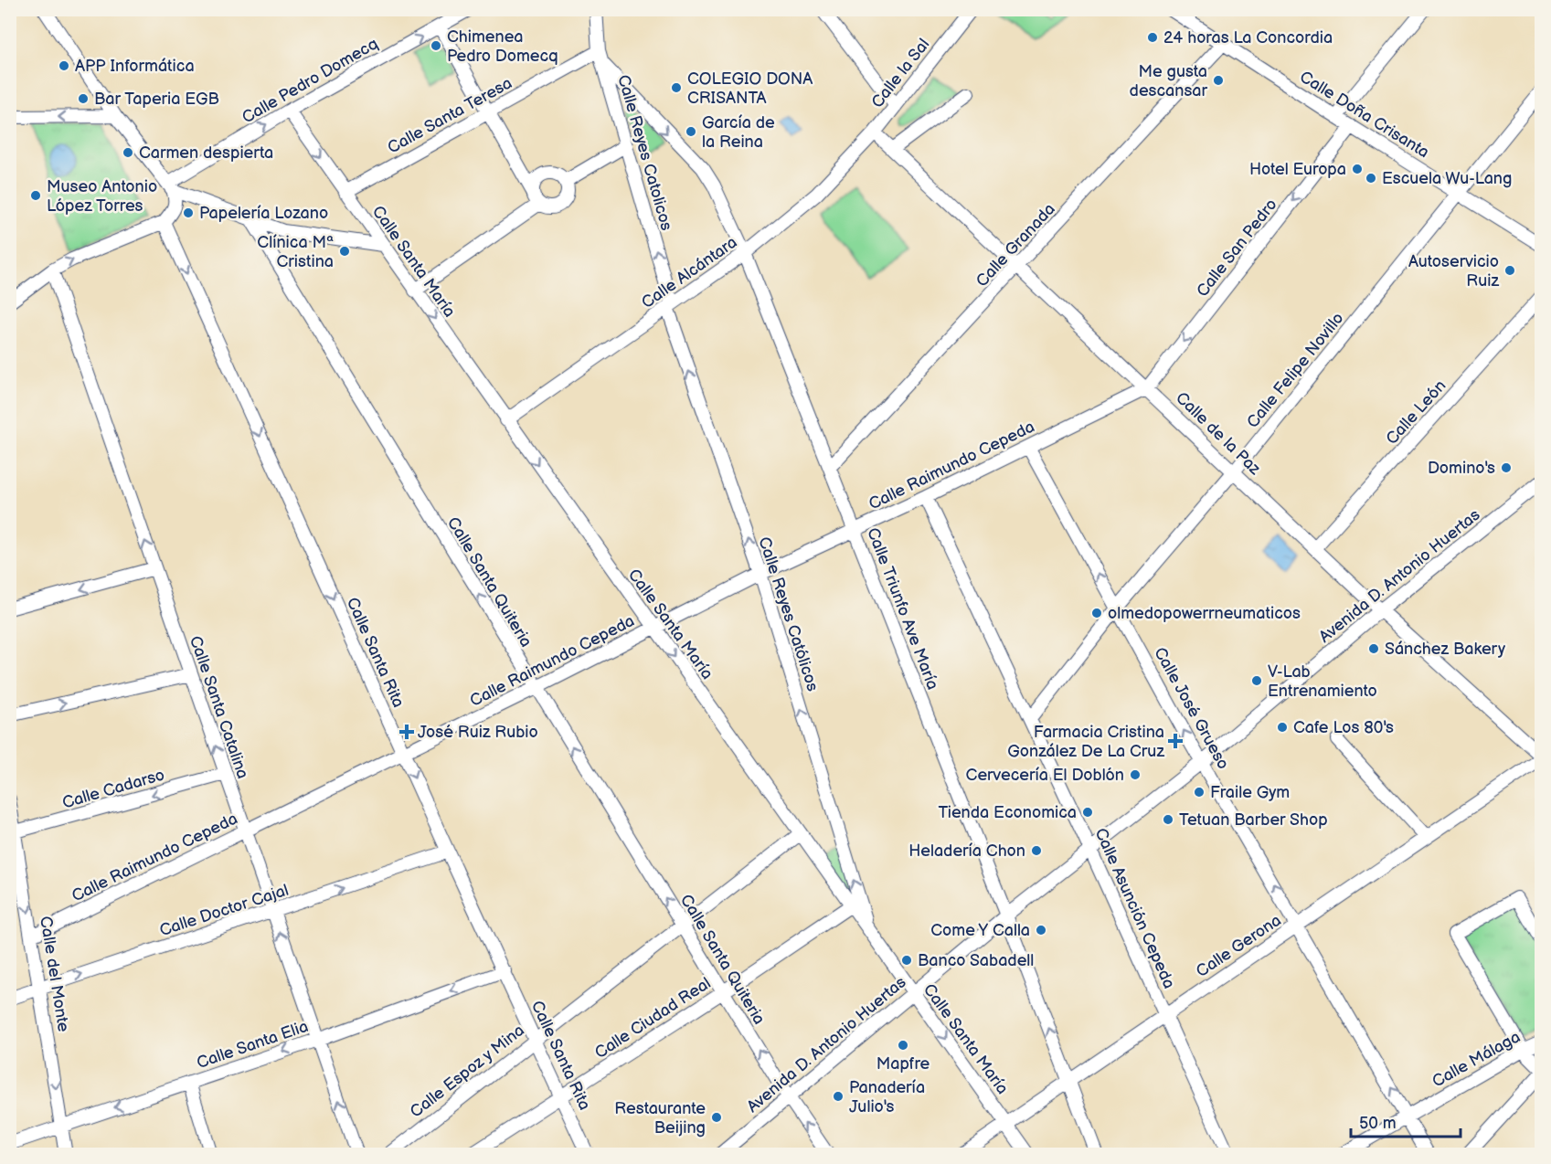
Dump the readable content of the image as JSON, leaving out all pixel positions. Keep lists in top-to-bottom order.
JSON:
{
  "streets": {
    "street": [
      "Calle la Sal",
      "Calle Pedro Domecq",
      "Calle Doña Crisanta",
      "Calle Santa Teresa",
      "Calle Reyes Catolicos",
      "Calle Granada",
      "Calle San Pedro",
      "Calle Santa María",
      "Calle Alcántara",
      "Calle Felipe Novillo",
      "Calle León",
      "Calle de la Paz",
      "Calle Raimundo Cepeda",
      "Avenida D. Antonio Huertas",
      "Calle Santa Quiteria",
      "Calle Triunfo Ave María",
      "Calle Reyes Católicos",
      "Calle Santa Rita",
      "Calle Santa Catalina",
      "Calle José Grueso",
      "Calle Cadarso",
      "Calle Asunción Cepeda",
      "Calle Doctor Cajal",
      "Calle Gerona",
      "Calle del Monte",
      "Calle Ciudad Real",
      "Calle Santa Elia",
      "Calle Málaga",
      "Calle Espoz y Mina"
    ]
  },
  "crossings": [
    ["Calle la Sal", "Calle Alcántara"],
    ["Calle la Sal", "Calle de la Paz"],
    ["Calle Pedro Domecq", "Calle Santa María"],
    ["Calle Doña Crisanta", "Calle Granada"],
    ["Calle Doña Crisanta", "Calle San Pedro"],
    ["Calle Doña Crisanta", "Calle Felipe Novillo"],
    ["Calle Santa Teresa", "Calle Reyes Catolicos"],
    ["Calle Santa Teresa", "Calle Santa María"],
    ["Calle Santa Teresa", "Calle Triunfo Ave María"],
    ["Calle Reyes Catolicos", "Calle Alcántara"],
    ["Calle Reyes Catolicos", "Calle Triunfo Ave María"],
    ["Calle Reyes Catolicos", "Calle Reyes Católicos"],
    ["Calle Granada", "Calle de la Paz"],
    ["Calle Granada", "Calle Triunfo Ave María"],
    ["Calle San Pedro", "Calle de la Paz"],
    ["Calle San Pedro", "Calle Raimundo Cepeda"],
    ["Calle Santa María", "Calle Alcántara"],
    ["Calle Santa María", "Calle Raimundo Cepeda"],
    ["Calle Santa María", "Avenida D. Antonio Huertas"],
    ["Calle Santa María", "Calle Reyes Católicos"],
    ["Calle Santa María", "Calle Gerona"],
    ["Calle Santa María", "Calle Ciudad Real"],
    ["Calle Santa María", "Calle Espoz y Mina"],
    ["Calle Alcántara", "Calle de la Paz"],
    ["Calle Alcántara", "Calle Triunfo Ave María"],
    ["Calle Alcántara", "Calle Reyes Católicos"],
    ["Calle Felipe Novillo", "Calle de la Paz"],
    ["Calle Felipe Novillo", "Calle José Grueso"],
    ["Calle Felipe Novillo", "Calle Asunción Cepeda"],
    ["Calle León", "Calle de la Paz"],
    ["Calle de la Paz", "Calle Raimundo Cepeda"],
    ["Calle de la Paz", "Avenida D. Antonio Huertas"],
    ["Calle de la Paz", "Calle Gerona"],
    ["Calle Raimundo Cepeda", "Calle Santa Quiteria"],
    ["Calle Raimundo Cepeda", "Calle Triunfo Ave María"],
    ["Calle Raimundo Cepeda", "Calle Reyes Católicos"],
    ["Calle Raimundo Cepeda", "Calle Santa Rita"],
    ["Calle Raimundo Cepeda", "Calle Santa Catalina"],
    ["Calle Raimundo Cepeda", "Calle José Grueso"],
    ["Calle Raimundo Cepeda", "Calle Asunción Cepeda"],
    ["Calle Raimundo Cepeda", "Calle del Monte"],
    ["Avenida D. Antonio Huertas", "Calle Santa Quiteria"],
    ["Avenida D. Antonio Huertas", "Calle Triunfo Ave María"],
    ["Avenida D. Antonio Huertas", "Calle José Grueso"],
    ["Avenida D. Antonio Huertas", "Calle Asunción Cepeda"],
    ["Calle Santa Quiteria", "Calle Ciudad Real"],
    ["Calle Santa Quiteria", "Calle Espoz y Mina"],
    ["Calle Triunfo Ave María", "Calle Gerona"],
    ["Calle Santa Rita", "Calle Doctor Cajal"],
    ["Calle Santa Rita", "Calle Ciudad Real"],
    ["Calle Santa Rita", "Calle Santa Elia"],
    ["Calle Santa Rita", "Calle Espoz y Mina"],
    ["Calle Santa Catalina", "Calle Cadarso"],
    ["Calle Santa Catalina", "Calle Doctor Cajal"],
    ["Calle Santa Catalina", "Calle Santa Elia"],
    ["Calle José Grueso", "Calle Gerona"],
    ["Calle José Grueso", "Calle Málaga"],
    ["Calle Cadarso", "Calle del Monte"],
    ["Calle Asunción Cepeda", "Calle Gerona"],
    ["Calle Doctor Cajal", "Calle del Monte"],
    ["Calle del Monte", "Calle Santa Elia"]
  ],
  "one_way": [
    "Calle Pedro Domecq",
    "Calle Reyes Catolicos",
    "Calle San Pedro",
    "Calle Santa María",
    "Calle Santa Quiteria",
    "Calle Reyes Católicos",
    "Calle Santa Rita",
    "Calle Santa Catalina",
    "Calle José Grueso",
    "Calle Doctor Cajal",
    "Calle del Monte",
    "Calle Santa Elia"
  ],
  "places": {
    "other": [
      "24 horas La Concordia",
      "Chimenea Pedro Domecq",
      "APP Informática",
      "Me gusta descansar",
      "COLEGIO DONA CRISANTA",
      "Bar Taperia EGB",
      "García de la Reina",
      "Carmen despierta",
      "Hotel Europa",
      "Escuela Wu-Lang",
      "Museo Antonio López Torres",
      "Papelería Lozano",
      "Clínica Mª Cristina",
      "Autoservicio Ruiz",
      "Domino's",
      "olmedopowerrneumaticos",
      "Sánchez Bakery",
      "V-Lab Entrenamiento",
      "Cafe Los 80's",
      "Cervecería El Doblón",
      "Fraile Gym",
      "Tienda Economica",
      "Tetuan Barber Shop",
      "Heladería Chon",
      "Come Y Calla",
      "Banco Sabadell",
      "Mapfre",
      "Panadería Julio's",
      "Restaurante Beijing"
    ],
    "health": ["José Ruiz Rubio", "Farmacia Cristina González De La Cruz"]
  },
  "scale_bar": "50 m"
}
